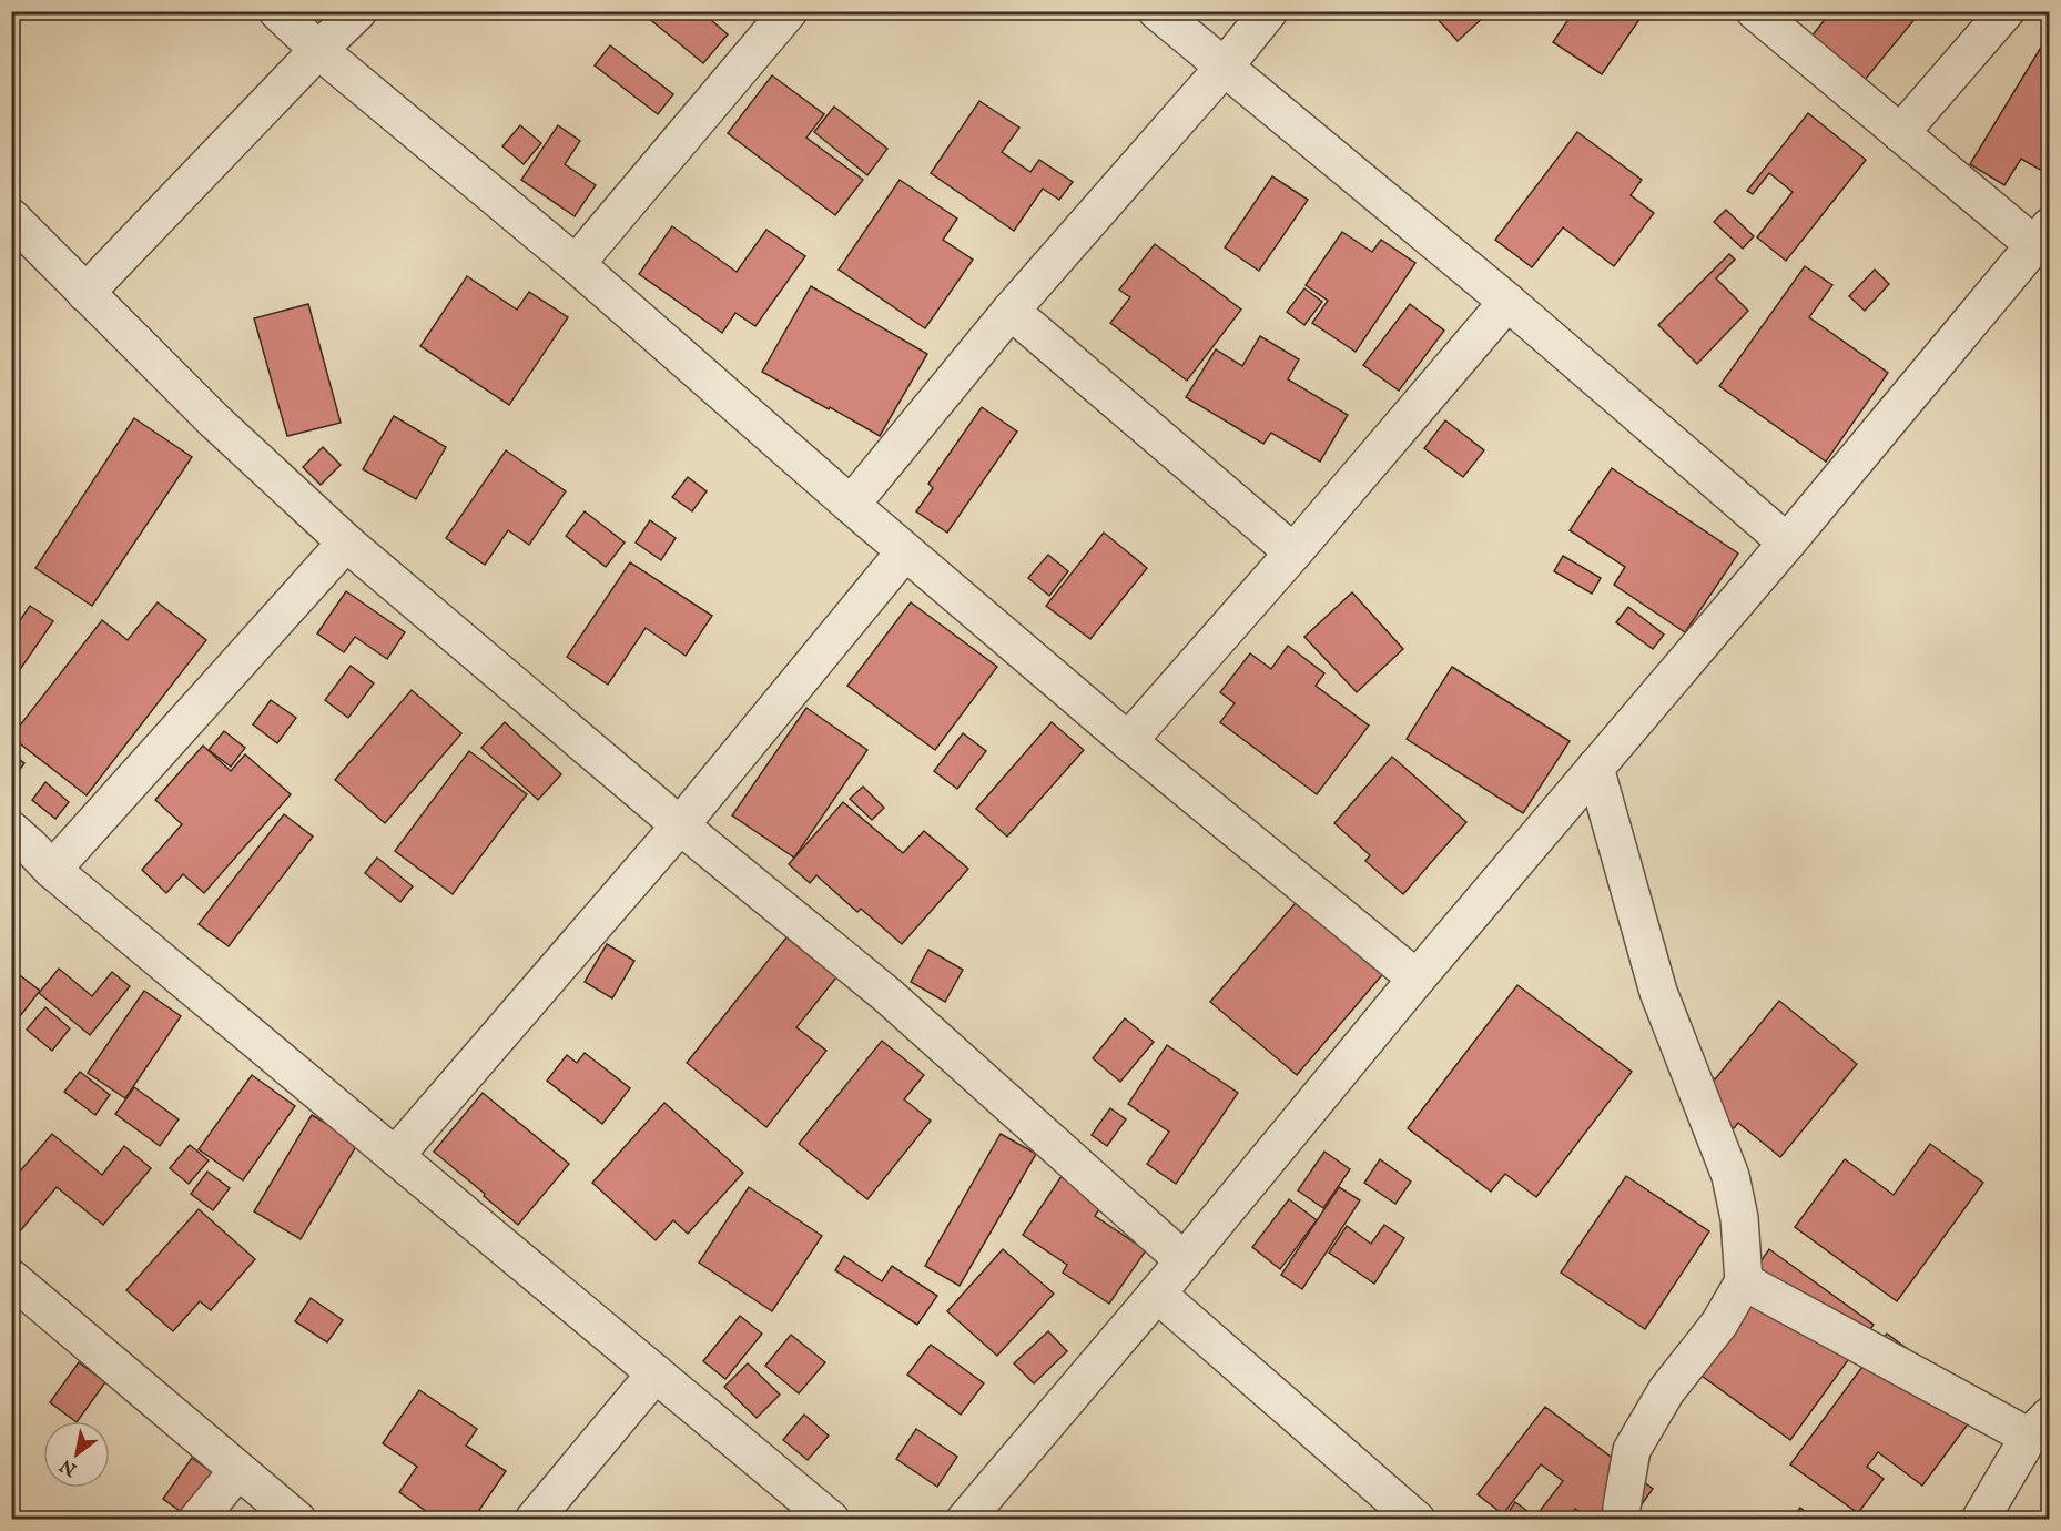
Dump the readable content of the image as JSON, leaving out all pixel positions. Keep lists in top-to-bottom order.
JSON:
{
  "north": "bottom left"
}
